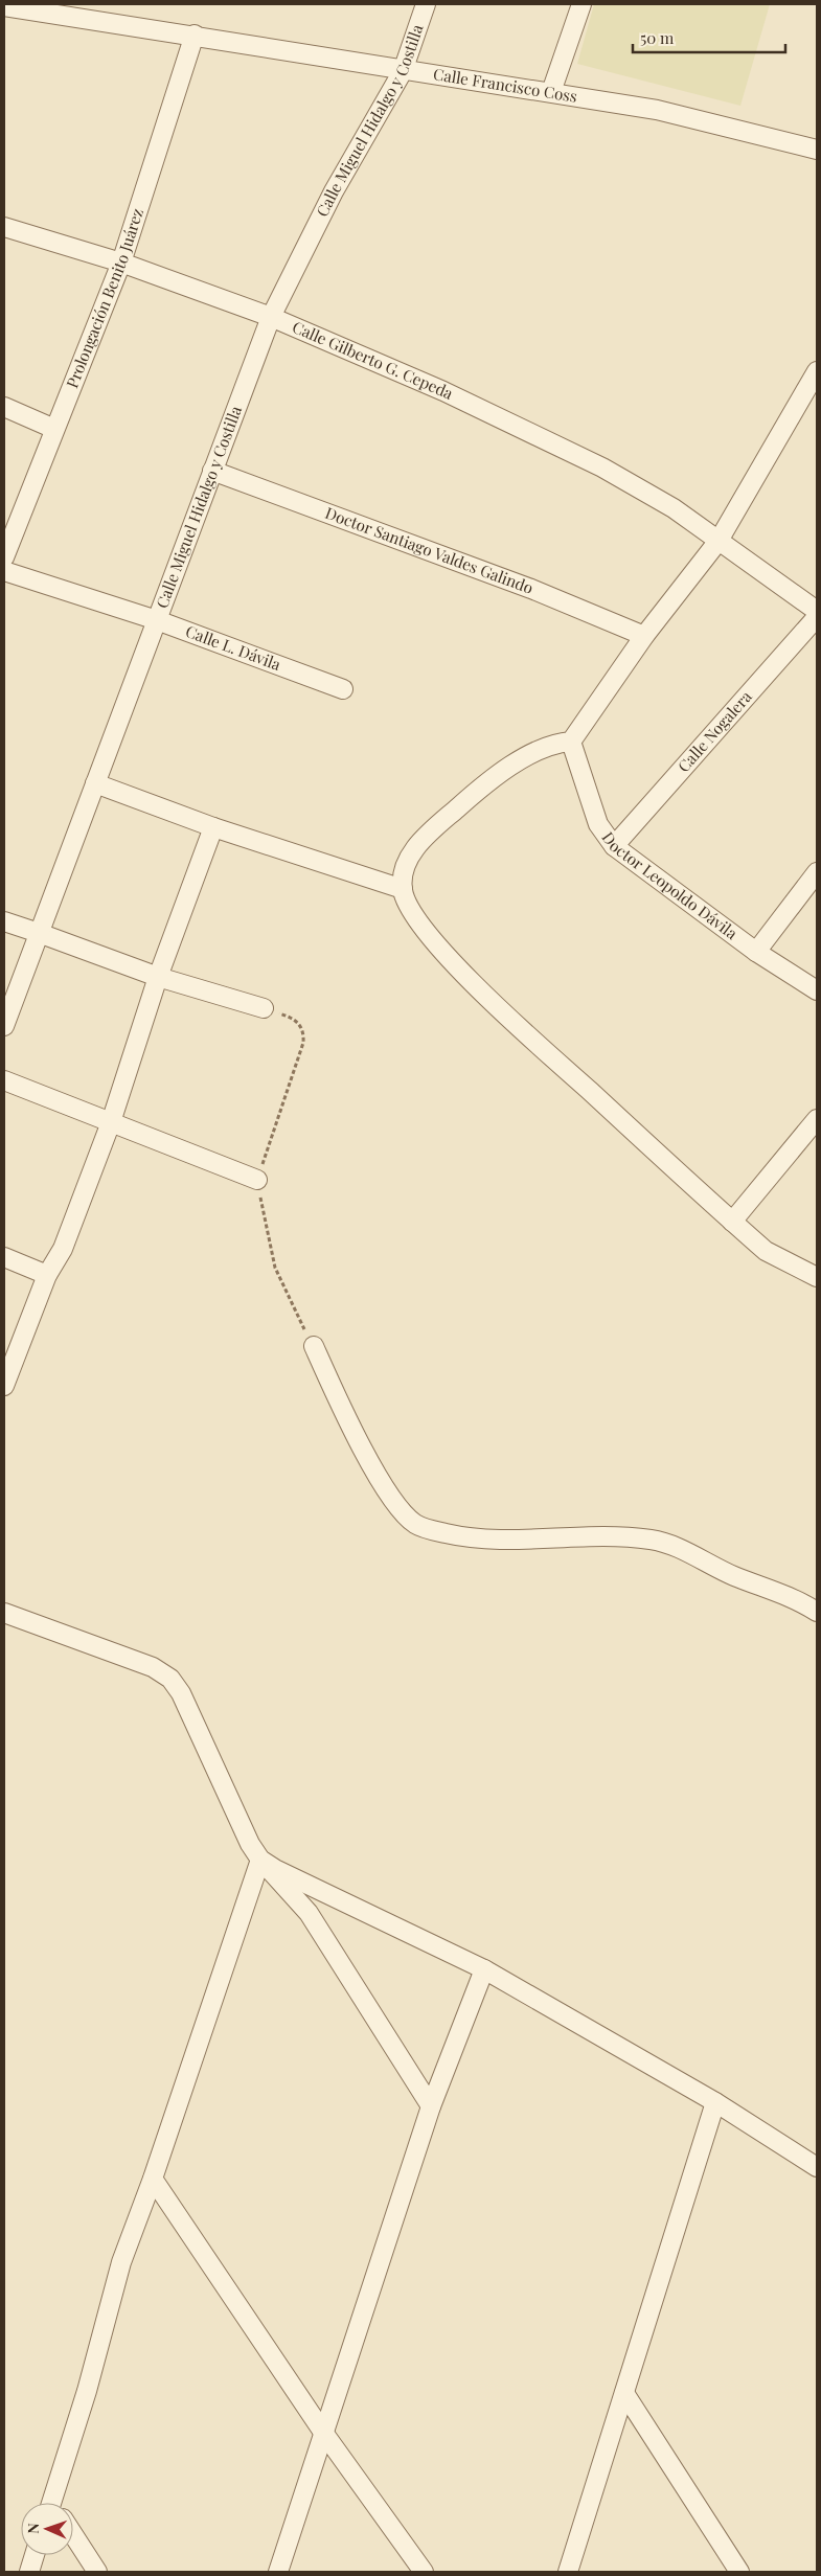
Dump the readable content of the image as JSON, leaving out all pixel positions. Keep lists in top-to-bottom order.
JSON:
{
  "streets": {
    "street": [
      "Calle Francisco Coss",
      "Calle Miguel Hidalgo y Costilla",
      "Prolongación Benito Juárez",
      "Calle Gilberto G. Cepeda",
      "Doctor Santiago Valdes Galindo",
      "Calle L. Dávila",
      "Calle Nogalera",
      "Doctor Leopoldo Dávila"
    ]
  },
  "crossings": [
    ["Calle Francisco Coss", "Calle Miguel Hidalgo y Costilla"],
    ["Calle Francisco Coss", "Prolongación Benito Juárez"],
    ["Calle Miguel Hidalgo y Costilla", "Calle Gilberto G. Cepeda"],
    ["Calle Miguel Hidalgo y Costilla", "Doctor Santiago Valdes Galindo"],
    ["Calle Miguel Hidalgo y Costilla", "Calle L. Dávila"],
    ["Prolongación Benito Juárez", "Calle Gilberto G. Cepeda"],
    ["Calle Nogalera", "Doctor Leopoldo Dávila"]
  ],
  "scale_bar": "50 m",
  "north": "left"
}
